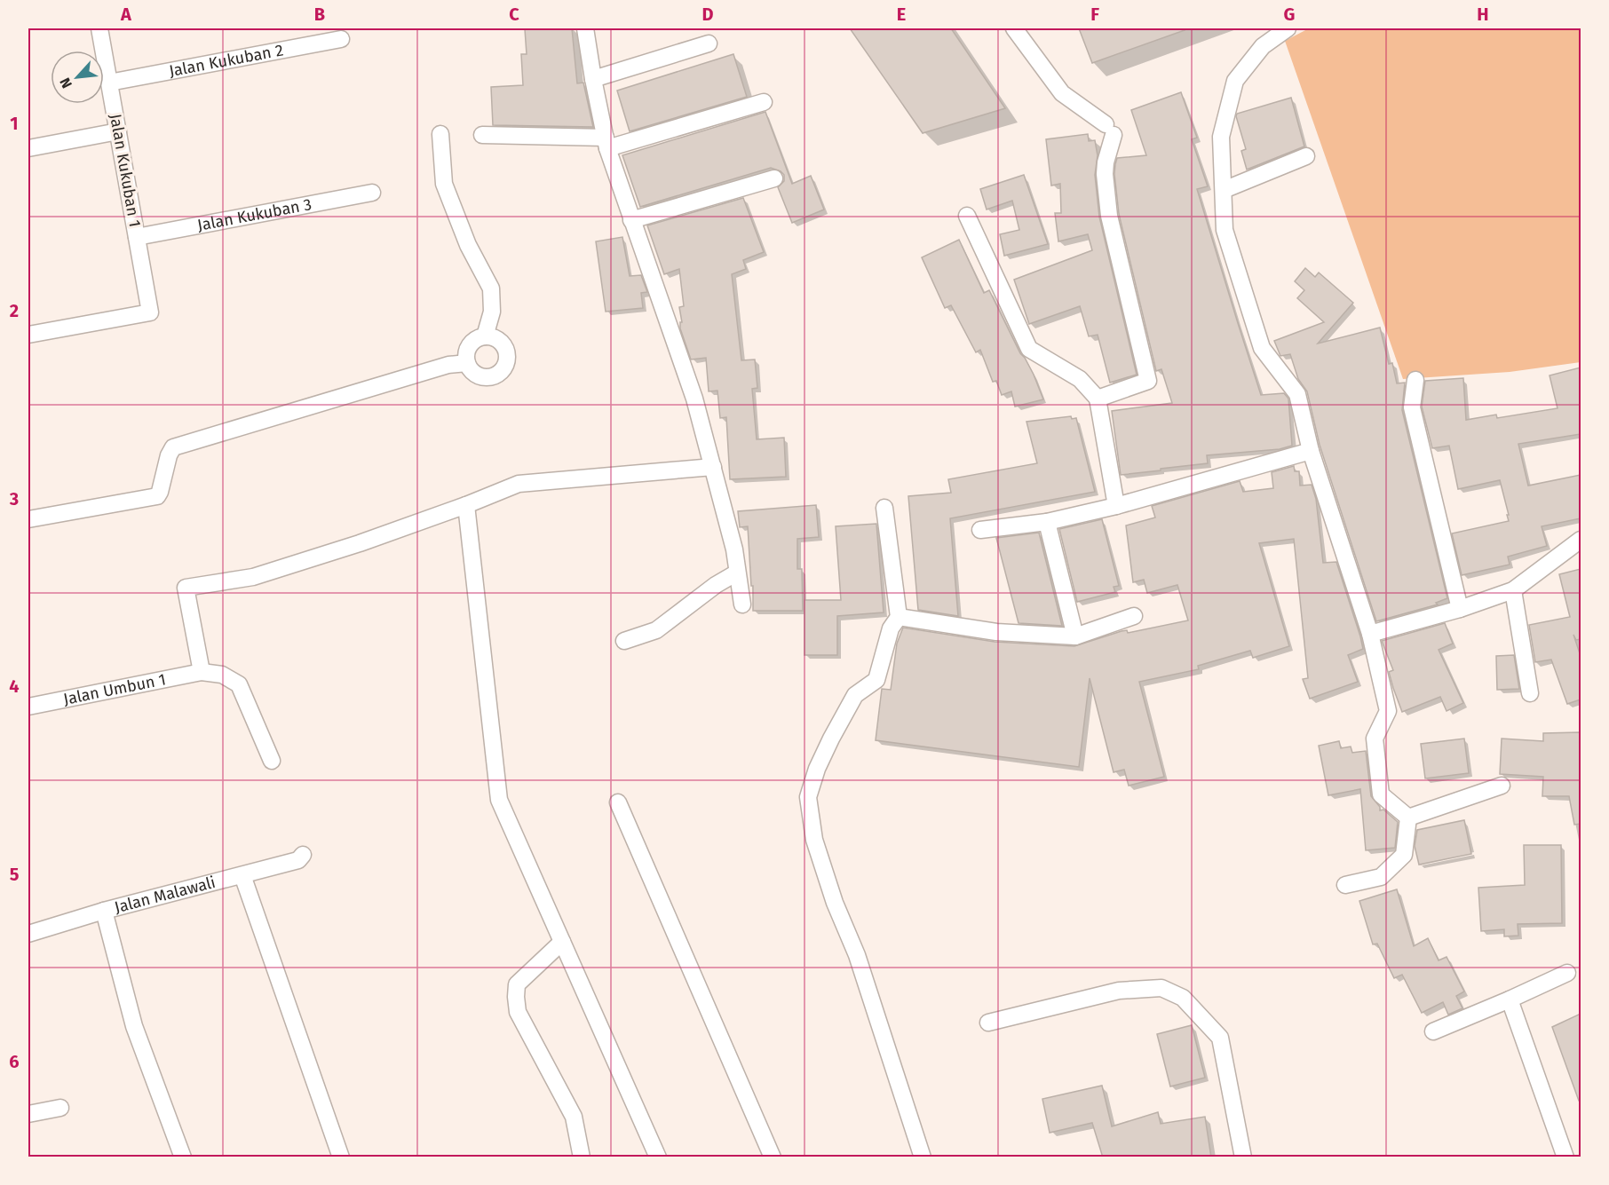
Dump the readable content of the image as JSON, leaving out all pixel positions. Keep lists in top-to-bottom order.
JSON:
{
  "streets": {
    "street": [
      "Jalan Kukuban 2",
      "Jalan Kukuban 1",
      "Jalan Kukuban 3",
      "Jalan Umbun 1",
      "Jalan Malawali"
    ]
  },
  "crossings": [
    ["Jalan Kukuban 2", "Jalan Kukuban 1"],
    ["Jalan Kukuban 1", "Jalan Kukuban 3"]
  ],
  "north": "bottom left",
  "grid": {
    "columns": [
      "A",
      "B",
      "C",
      "D",
      "E",
      "F",
      "G",
      "H"
    ],
    "rows": [
      "1",
      "2",
      "3",
      "4",
      "5",
      "6"
    ]
  }
}
